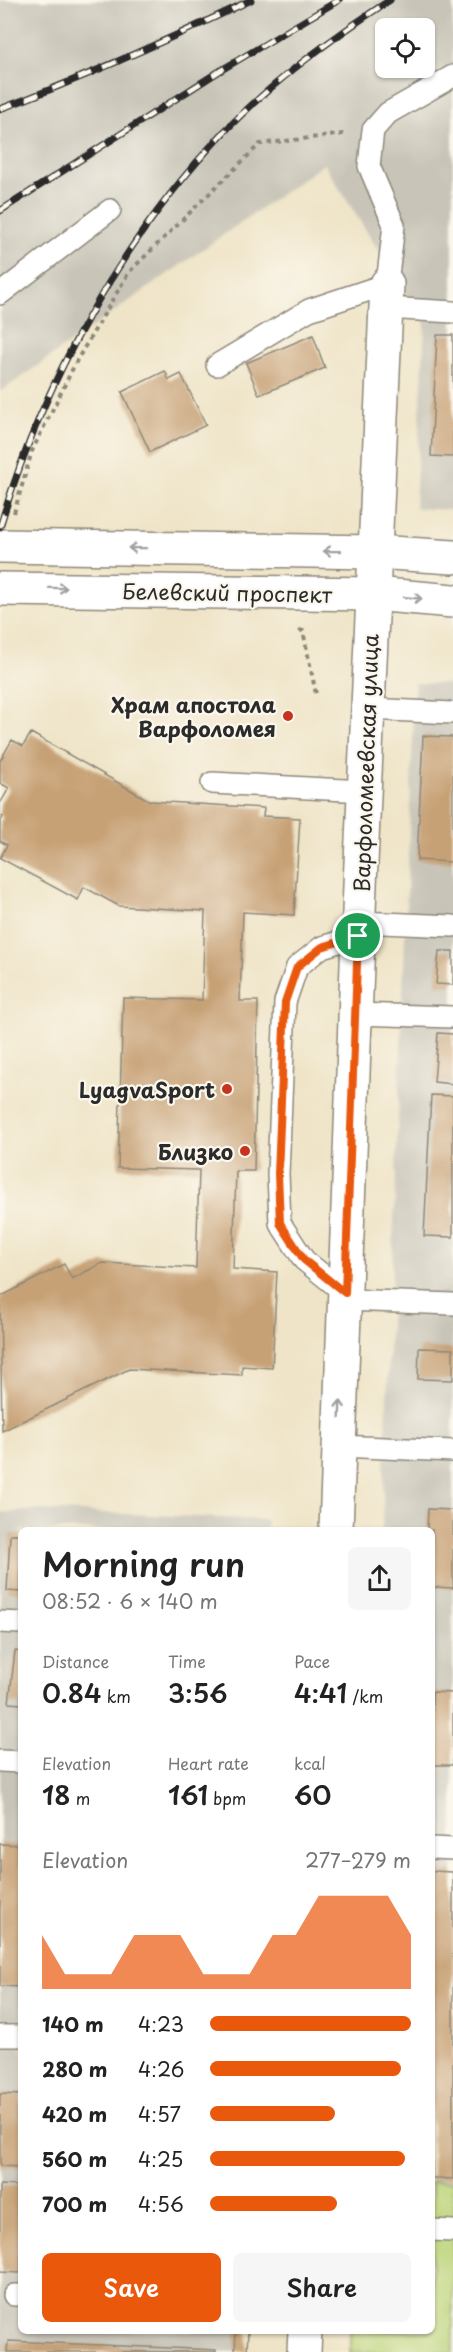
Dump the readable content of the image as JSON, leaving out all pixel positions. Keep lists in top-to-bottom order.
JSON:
{
  "streets": {
    "street": ["Белевский проспект", "Варфоломеевская улица"]
  },
  "crossings": [
    ["Белевский проспект", "Варфоломеевская улица"]
  ],
  "places": ["Храм апостола Варфоломея", "LyagvaSport", "Близко"],
  "page": {
    "heading": ["Morning run", "08:52 · 6 × 140 m"],
    "stats": [
      ["Distance", "0.84 km"],
      ["Time", "3:56"],
      ["Pace", "4:41 /km"],
      ["Elevation", "18 m"],
      ["Heart rate", "161 bpm"],
      ["kcal", "60"]
    ],
    "chart": ["Elevation", "277–279 m"],
    "list": [
      {
        "name": "140 m",
        "note": "4:23"
      },
      {
        "name": "280 m",
        "note": "4:26"
      },
      {
        "name": "420 m",
        "note": "4:57"
      },
      {
        "name": "560 m",
        "note": "4:25"
      },
      {
        "name": "700 m",
        "note": "4:56"
      }
    ],
    "buttons": ["Save", "Share"]
  }
}
